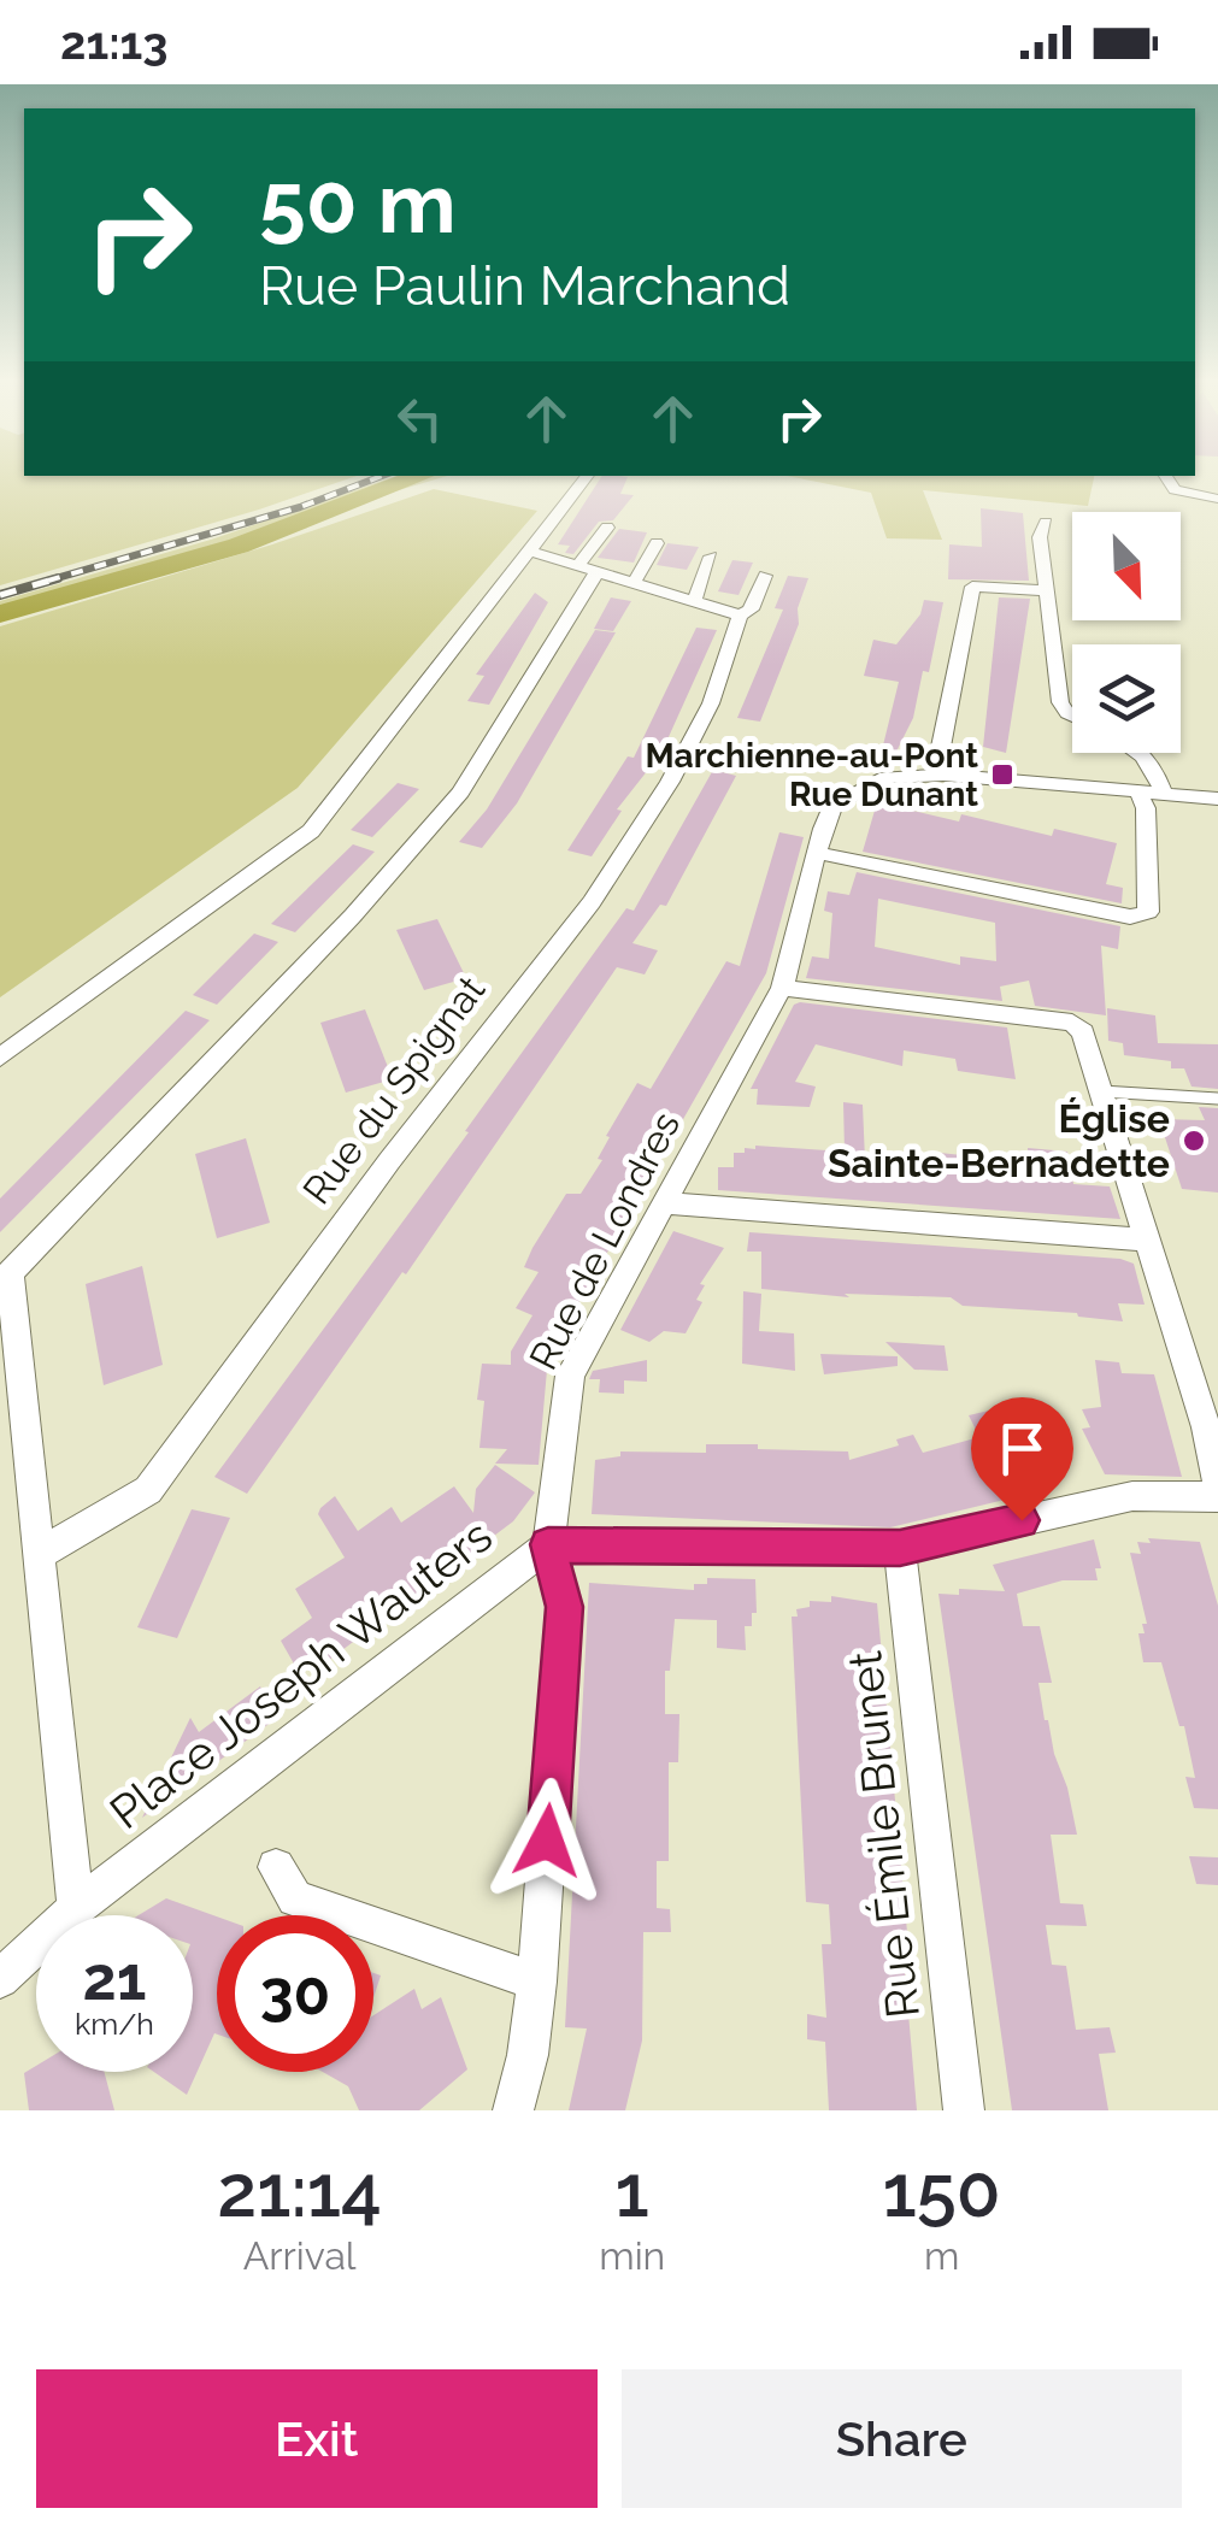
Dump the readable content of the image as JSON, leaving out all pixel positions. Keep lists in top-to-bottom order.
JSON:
{
  "streets": {
    "street": [
      "Rue du Spignat",
      "Rue de Londres",
      "Place Joseph Wauters",
      "Rue Émile Brunet"
    ]
  },
  "crossings": [
    ["Rue de Londres", "Place Joseph Wauters"]
  ],
  "places": {
    "transit": ["Marchienne-au-Pont Rue Dunant"],
    "other": ["Église Sainte-Bernadette"]
  },
  "north": "bottom right",
  "page": {
    "status": "21:13",
    "turn": ["50 m", "Rue Paulin Marchand"],
    "speed": "21 km/h",
    "limit": "30",
    "eta": [
      "21:14",
      "Arrival",
      "1",
      "min",
      "150",
      "m"
    ],
    "buttons": ["Exit", "Share"]
  }
}
